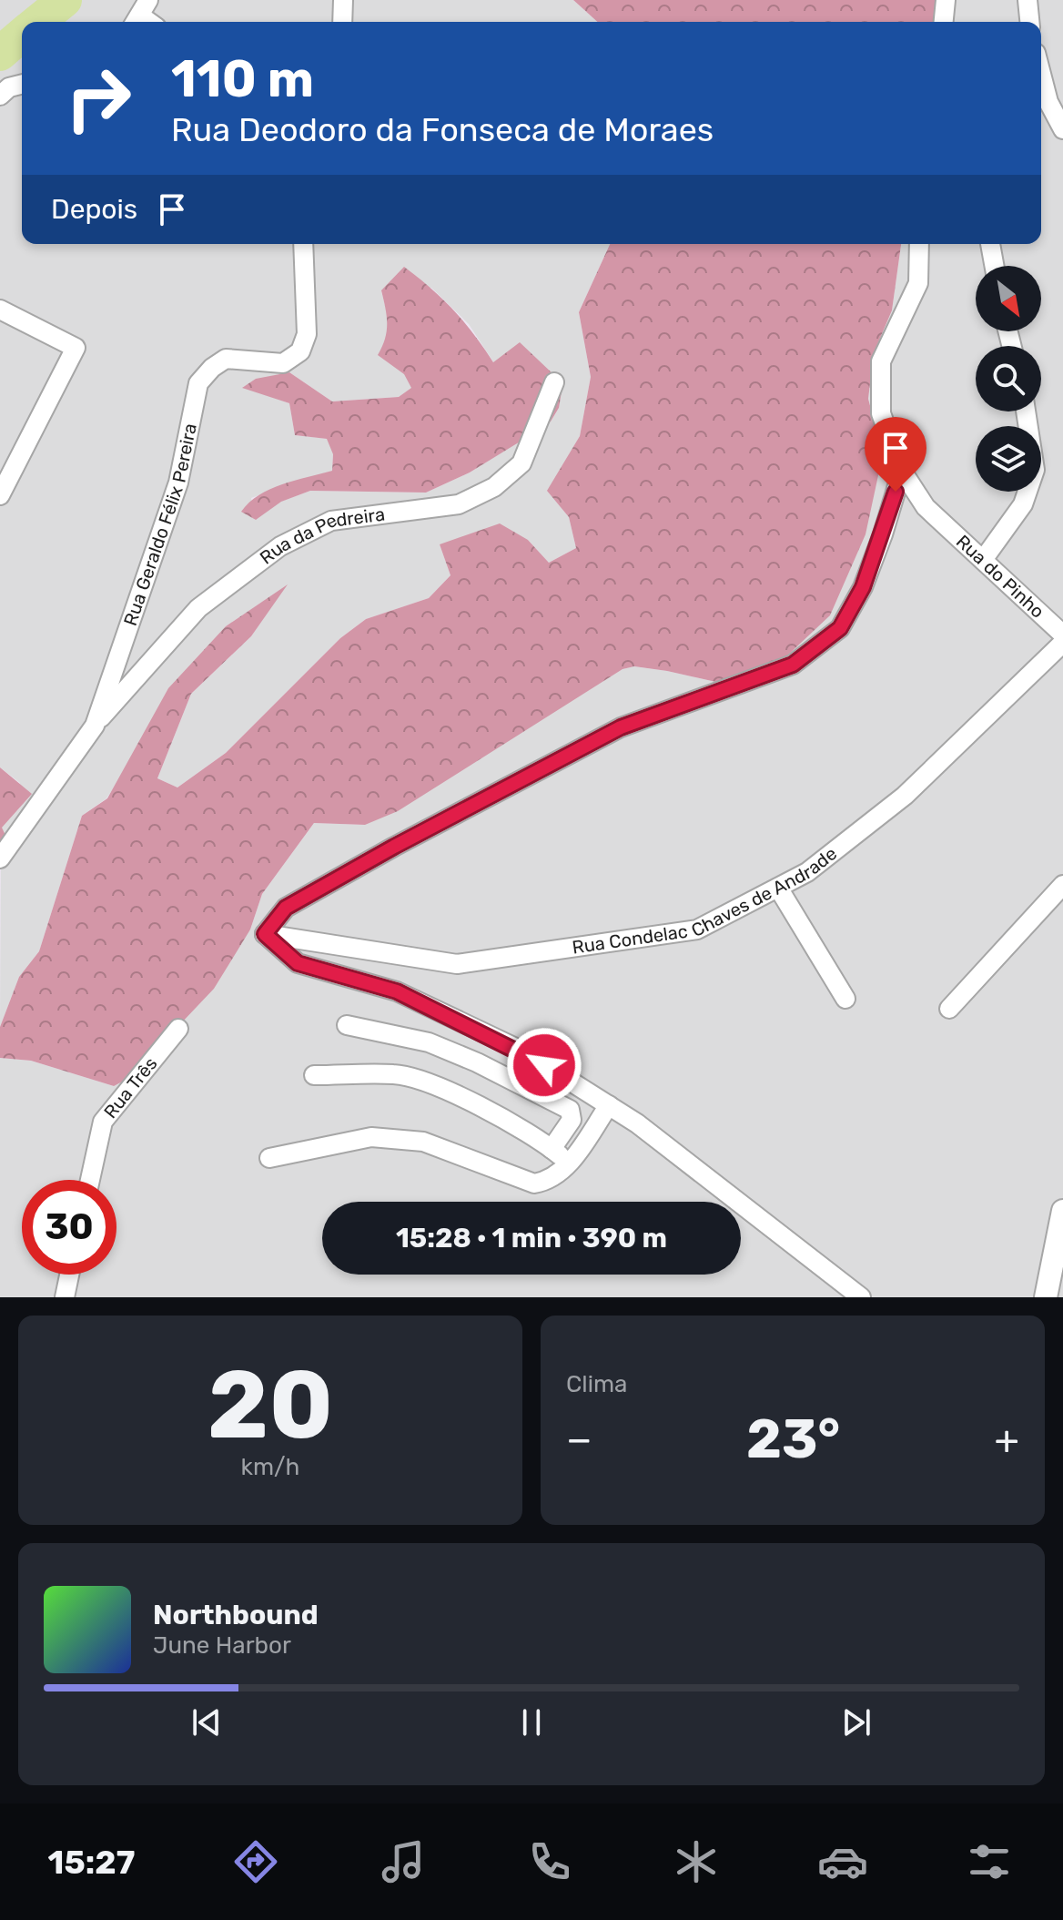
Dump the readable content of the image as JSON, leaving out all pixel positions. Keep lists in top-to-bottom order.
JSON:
{
  "streets": {
    "street": [
      "Rua Geraldo Félix Pereira",
      "Rua da Pedreira",
      "Rua do Pinho",
      "Rua Condelac Chaves de Andrade",
      "Rua Três"
    ]
  },
  "crossings": [
    ["Rua Geraldo Félix Pereira", "Rua da Pedreira"]
  ],
  "north": "bottom right",
  "page": {
    "turn": ["110 m", "Rua Deodoro da Fonseca de Moraes"],
    "then": "Depois",
    "limit": "30",
    "trip": "15:28 · 1 min · 390 m",
    "tile": [
      ["20", "km/h"],
      "Clima"
    ],
    "heat": ["−", "23°", "+"],
    "song": ["Northbound", "June Harbor"],
    "tabs": "15:27"
  }
}
